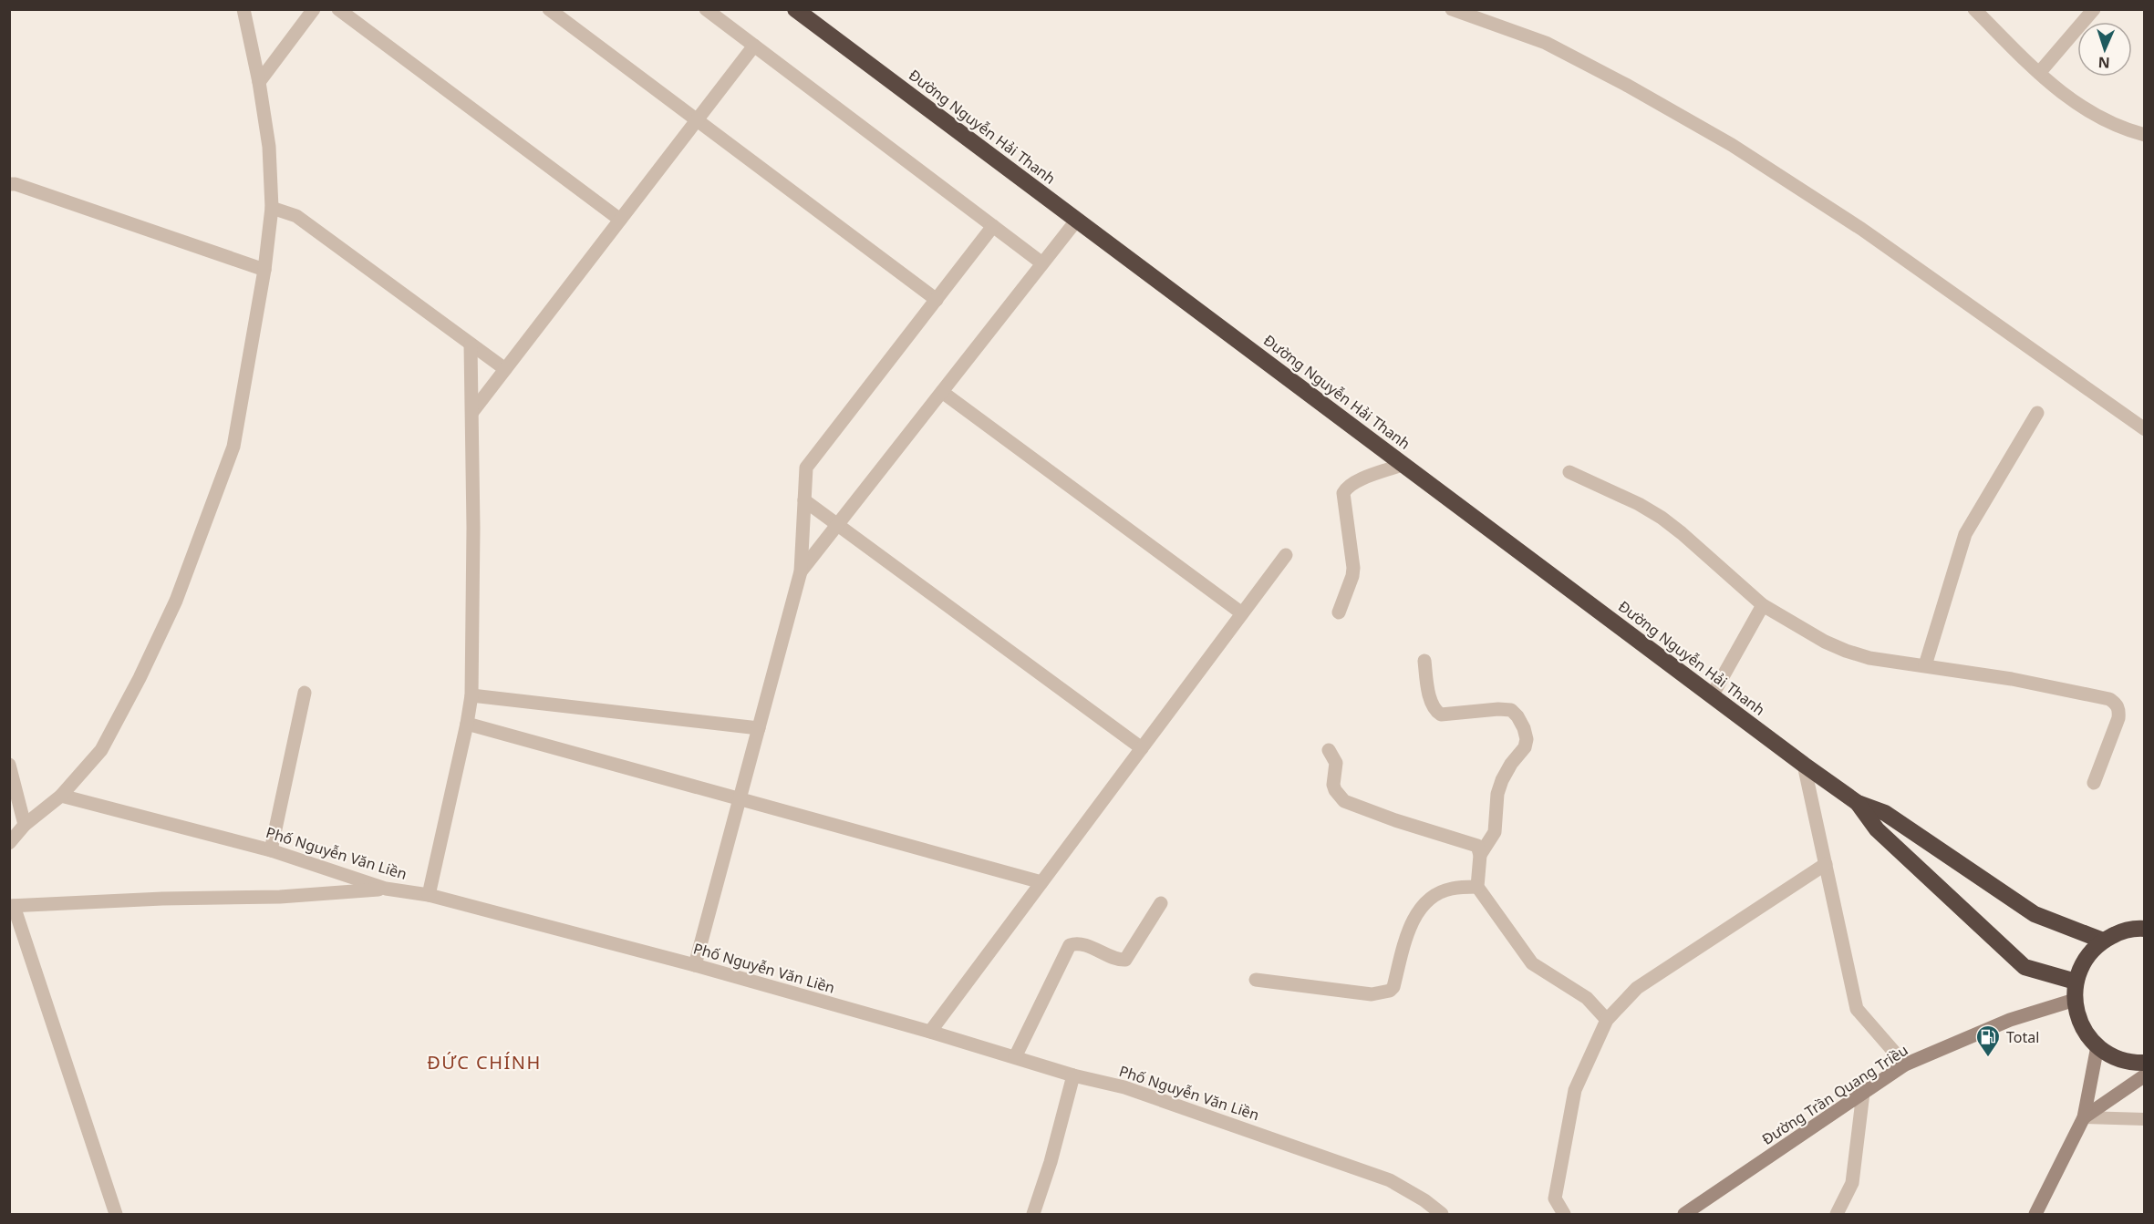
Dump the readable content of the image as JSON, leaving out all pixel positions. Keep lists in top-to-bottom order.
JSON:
{
  "streets": {
    "highway": ["Đường Nguyễn Hải Thanh"],
    "main road": ["Đường Trần Quang Triều"],
    "street": ["Phố Nguyễn Văn Liền"]
  },
  "districts": ["ĐỨC CHÍNH"],
  "places": {
    "fuel station": ["Total"]
  },
  "north": "bottom"
}
